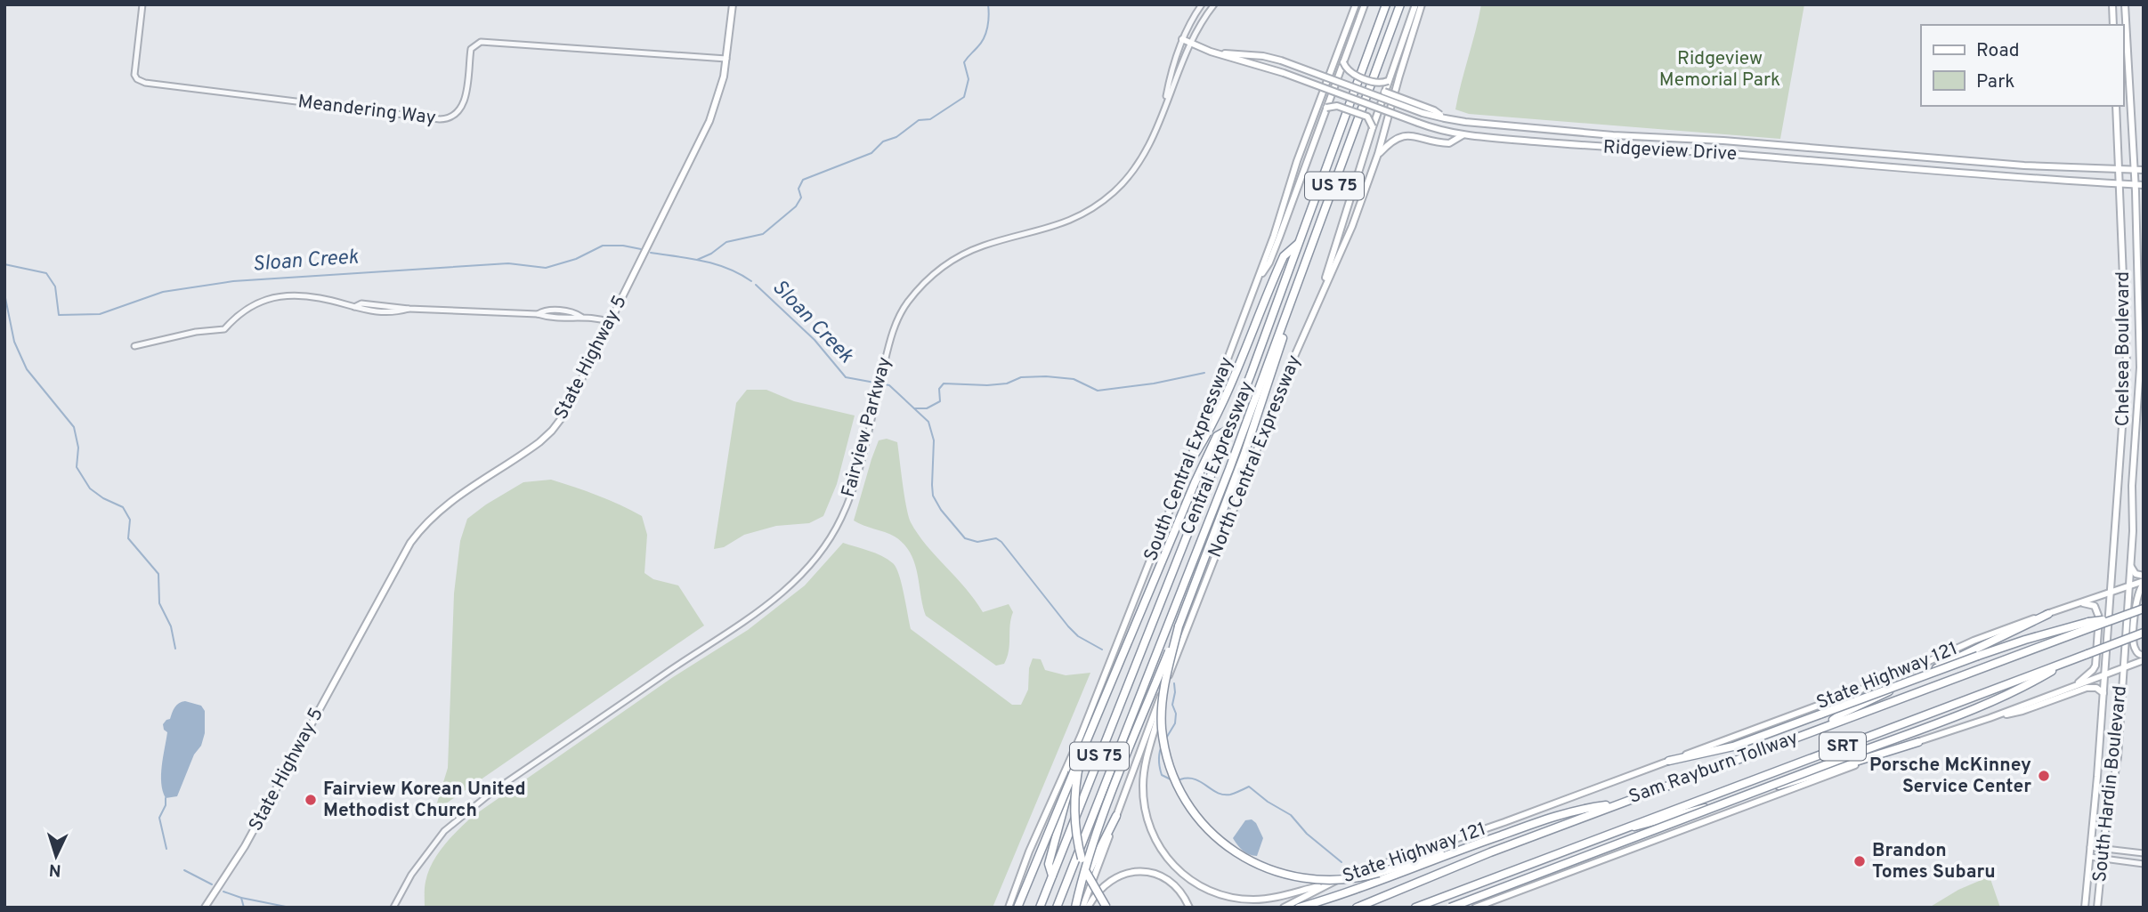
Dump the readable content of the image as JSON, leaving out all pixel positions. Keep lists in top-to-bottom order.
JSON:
{
  "streets": {
    "highway": [
      "US 75",
      "Central Expressway",
      "SRT",
      "Sam Rayburn Tollway"
    ],
    "main road": [
      "Ridgeview Drive",
      "Chelsea Boulevard",
      "State Highway 5",
      "North Central Expressway",
      "South Central Expressway",
      "State Highway 121",
      "South Hardin Boulevard"
    ],
    "street": ["Meandering Way", "Fairview Parkway"]
  },
  "crossings": [
    ["Meandering Way", "State Highway 5"],
    ["Ridgeview Drive", "Chelsea Boulevard"],
    ["Ridgeview Drive", "Fairview Parkway"],
    ["Chelsea Boulevard", "State Highway 121"],
    ["Chelsea Boulevard", "South Hardin Boulevard"],
    ["State Highway 121", "South Hardin Boulevard"]
  ],
  "water": ["Sloan Creek"],
  "parks": ["Ridgeview Memorial Park"],
  "places": ["Porsche McKinney Service Center", "Fairview Korean United Methodist Church", "Brandon Tomes Subaru"],
  "legend": ["Road", "Park"],
  "north": "bottom"
}
